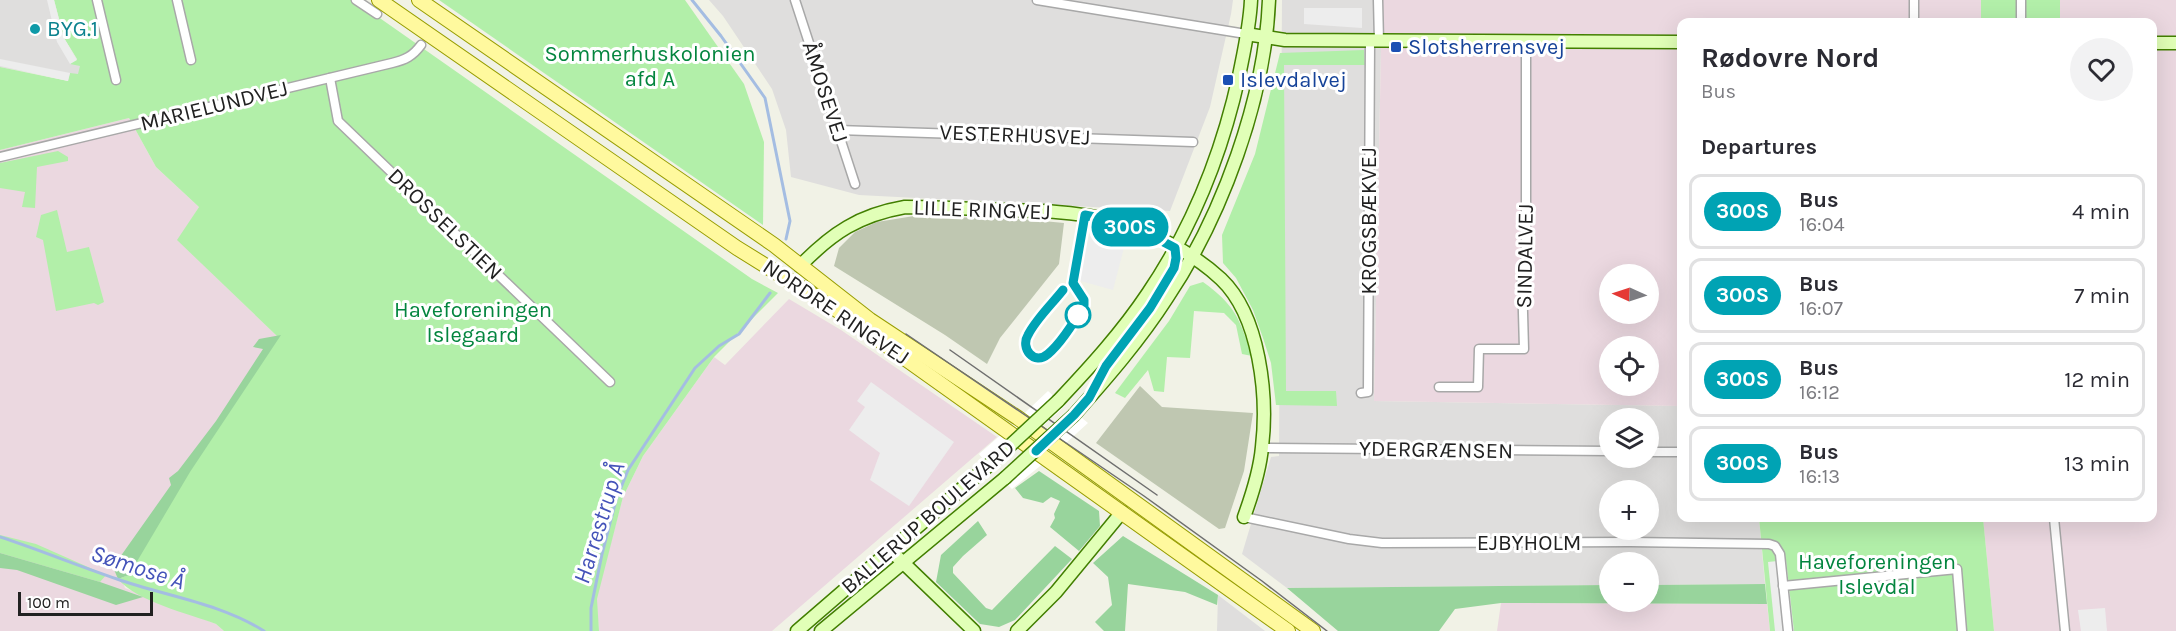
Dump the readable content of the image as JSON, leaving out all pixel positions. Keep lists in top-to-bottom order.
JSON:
{
  "streets": {
    "main road": ["NORDRE RINGVEJ"],
    "street": [
      "ÅMOSEVEJ",
      "MARIELUNDVEJ",
      "VESTERHUSVEJ",
      "LILLE RINGVEJ",
      "KROGSBÆKVEJ",
      "DROSSELSTIEN",
      "SINDALVEJ",
      "YDERGRÆNSEN",
      "BALLERUP BOULEVARD",
      "EJBYHOLM"
    ]
  },
  "crossings": [
    ["ÅMOSEVEJ", "VESTERHUSVEJ"],
    ["MARIELUNDVEJ", "DROSSELSTIEN"],
    ["LILLE RINGVEJ", "NORDRE RINGVEJ"],
    ["LILLE RINGVEJ", "BALLERUP BOULEVARD"]
  ],
  "water": ["Harrestrup Å", "Sømose Å"],
  "parks": ["Sommerhuskolonien afd A", "Haveforeningen Islegaard", "Haveforeningen Islevdal"],
  "places": {
    "other": ["BYG.1"],
    "transit": ["Slotsherrensvej", "Islevdalvej"]
  },
  "lines": ["bus line 300S"],
  "scale_bar": "100 m",
  "north": "left",
  "page": {
    "on_map": "300S",
    "heading": [
      ["Rødovre Nord", "Bus"],
      "Departures"
    ],
    "list": [
      {
        "mark": "300S",
        "name": "Bus",
        "note": "16:04",
        "value": "4 min"
      },
      {
        "mark": "300S",
        "name": "Bus",
        "note": "16:07",
        "value": "7 min"
      },
      {
        "mark": "300S",
        "name": "Bus",
        "note": "16:12",
        "value": "12 min"
      },
      {
        "mark": "300S",
        "name": "Bus",
        "note": "16:13",
        "value": "13 min"
      }
    ],
    "map_buttons": ["+", "−"],
    "scale": "100 m"
  }
}
